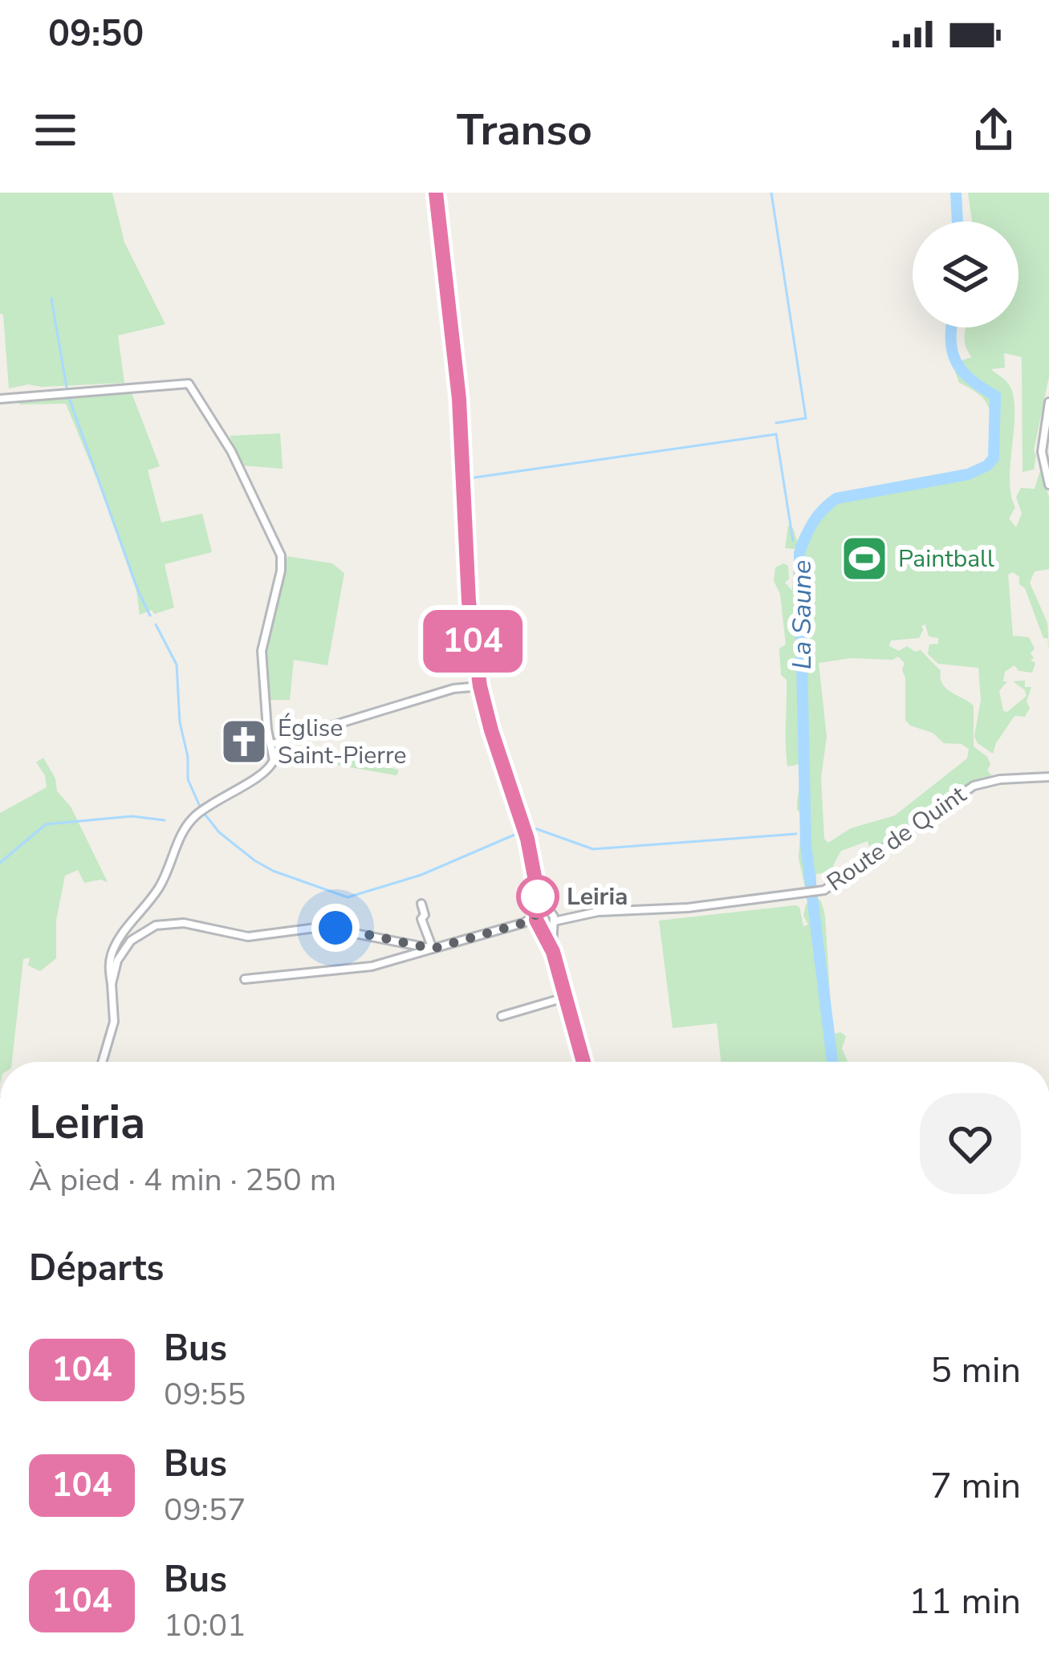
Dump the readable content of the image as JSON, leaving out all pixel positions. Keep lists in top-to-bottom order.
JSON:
{
  "streets": {
    "street": ["Route de Quint"]
  },
  "water": ["La Saune"],
  "places": {
    "sports": ["Paintball"],
    "church": ["Église Saint-Pierre"],
    "other": ["Leiria"]
  },
  "lines": ["bus line 104"],
  "page": {
    "status": "09:50",
    "header": "Transo",
    "on_map": "104",
    "heading": [
      ["Leiria", "À pied · 4 min · 250 m"],
      "Départs"
    ],
    "list": [
      {
        "mark": "104",
        "name": "Bus",
        "note": "09:55",
        "value": "5 min"
      },
      {
        "mark": "104",
        "name": "Bus",
        "note": "09:57",
        "value": "7 min"
      },
      {
        "mark": "104",
        "name": "Bus",
        "note": "10:01",
        "value": "11 min"
      }
    ]
  }
}
